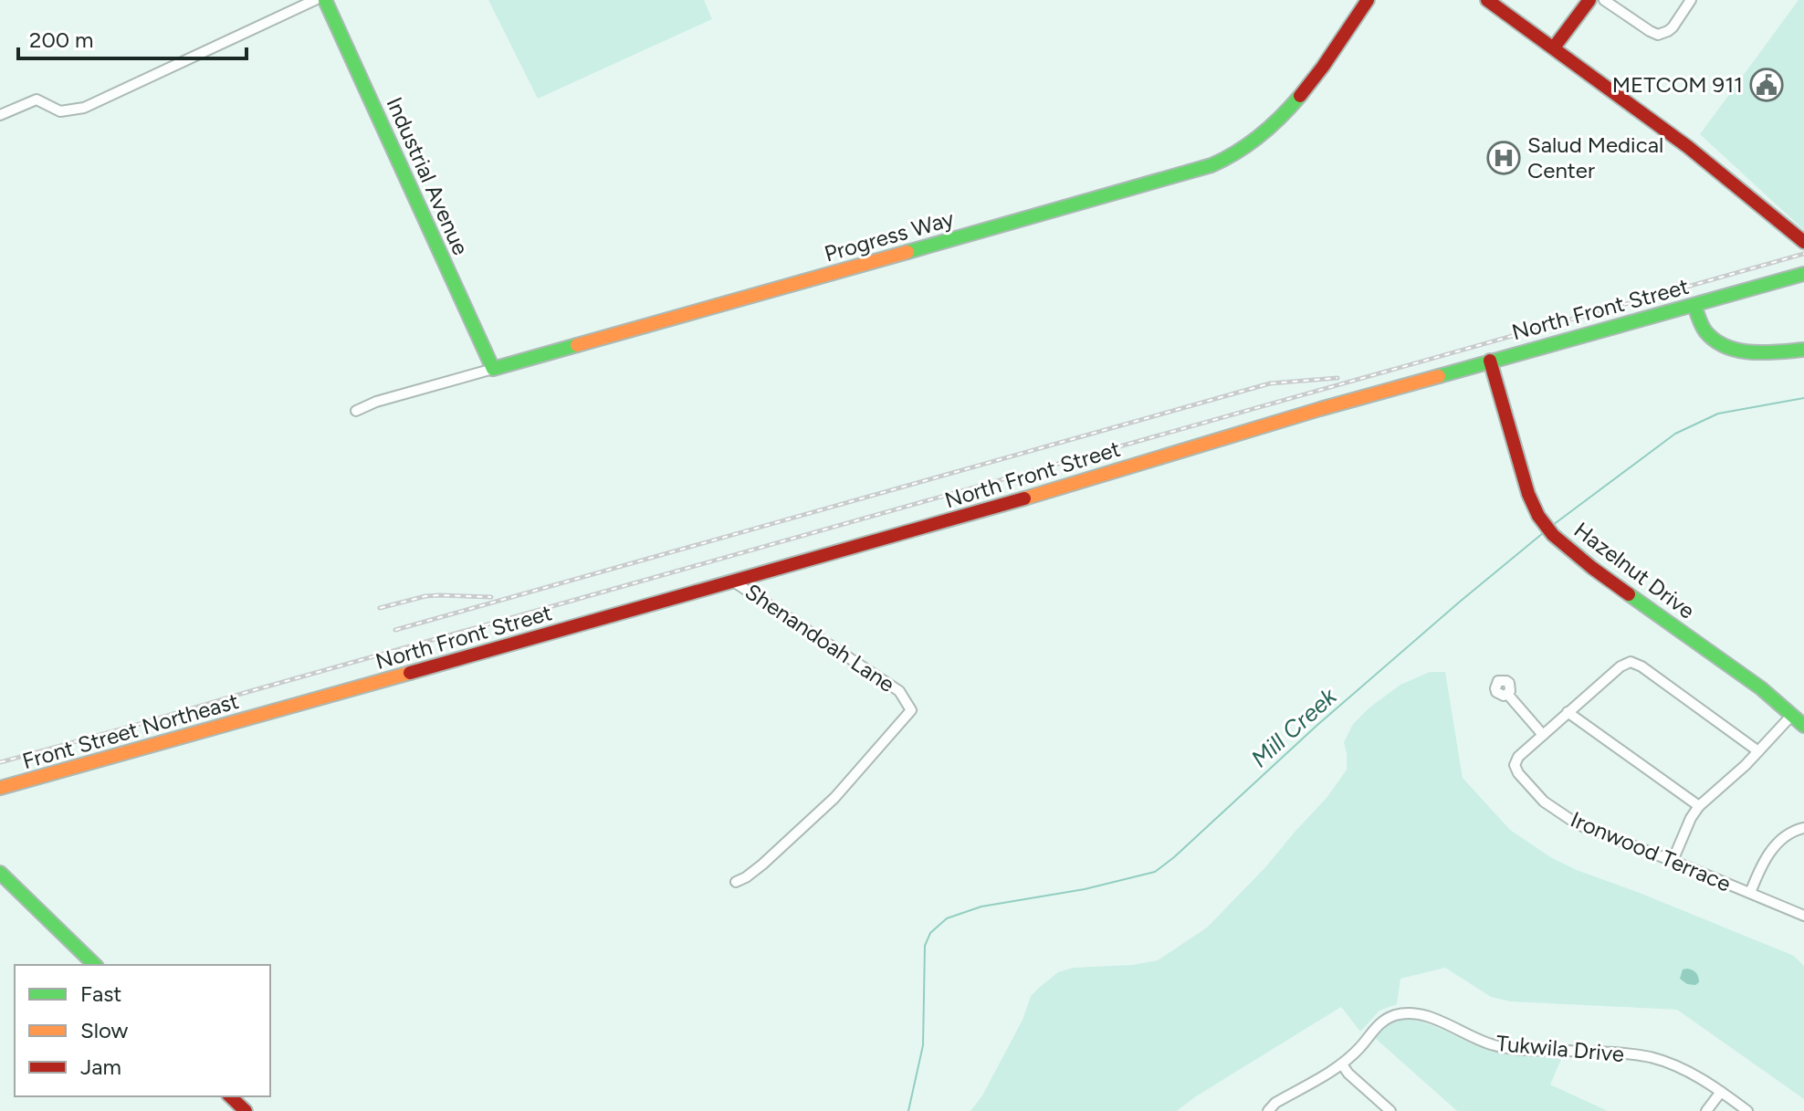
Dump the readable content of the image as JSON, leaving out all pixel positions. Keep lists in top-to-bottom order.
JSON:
{
  "streets": {
    "main road": [
      "Industrial Avenue",
      "Progress Way",
      "North Front Street",
      "Hazelnut Drive",
      "Front Street Northeast"
    ],
    "street": ["Shenandoah Lane", "Ironwood Terrace", "Tukwila Drive"]
  },
  "crossings": [
    ["Industrial Avenue", "Progress Way"],
    ["North Front Street", "Hazelnut Drive"],
    ["North Front Street", "Shenandoah Lane"],
    ["North Front Street", "Front Street Northeast"]
  ],
  "water": ["Mill Creek"],
  "places": {
    "public building": ["METCOM 911"],
    "hospital": ["Salud Medical Center"]
  },
  "legend": ["Fast", "Slow", "Jam"],
  "scale_bar": "200 m"
}
